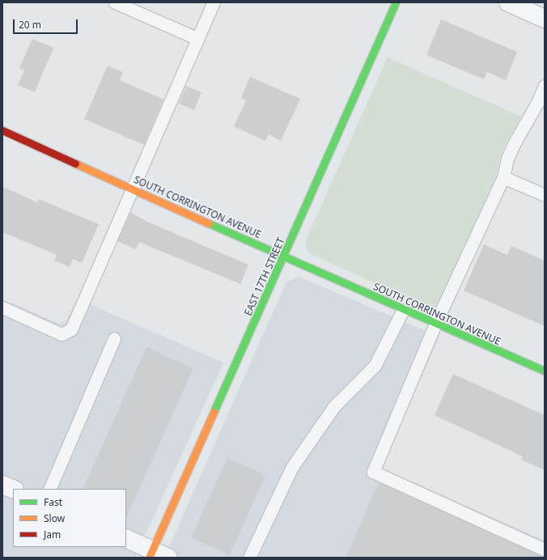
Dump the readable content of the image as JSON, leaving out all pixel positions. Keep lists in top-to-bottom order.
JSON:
{
  "streets": {
    "street": ["SOUTH CORRINGTON AVENUE", "EAST 17TH STREET"]
  },
  "crossings": [
    ["SOUTH CORRINGTON AVENUE", "EAST 17TH STREET"]
  ],
  "legend": ["Fast", "Slow", "Jam"],
  "scale_bar": "20 m"
}
